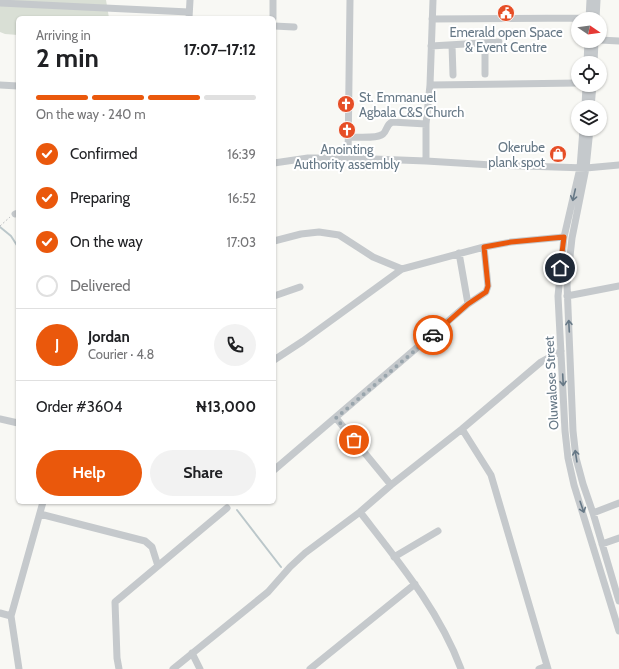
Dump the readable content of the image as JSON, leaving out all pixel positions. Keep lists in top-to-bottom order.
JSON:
{
  "streets": {
    "street": ["Oluwalose Street"]
  },
  "places": {
    "public building": ["Emerald open Space & Event Centre"],
    "church": ["St. Emmanuel Agbala C&S Church", "Anointing Authority assembly"],
    "shop": ["Okerube plank spot"]
  },
  "north": "right",
  "page": {
    "heading": ["2 min", "Arriving in", "17:07–17:12"],
    "panel": [
      "Jordan",
      "Courier · 4.8",
      "Order #3604",
      "₦13,000"
    ],
    "bar": "On the way · 240 m",
    "list": [
      ["Confirmed", "16:39"],
      ["Preparing", "16:52"],
      ["On the way", "17:03"],
      "Delivered"
    ],
    "round": "J",
    "buttons": ["Help", "Share"]
  }
}
